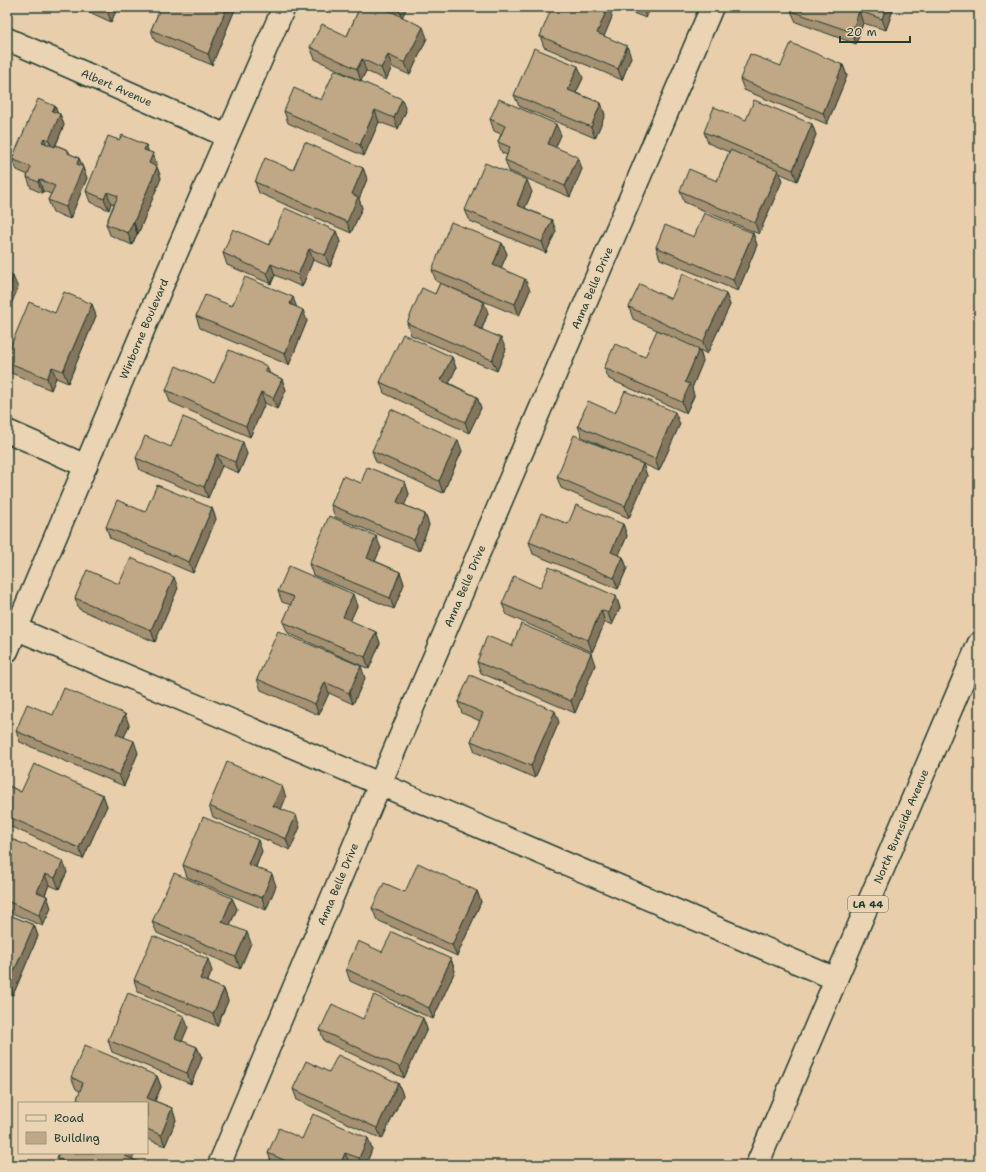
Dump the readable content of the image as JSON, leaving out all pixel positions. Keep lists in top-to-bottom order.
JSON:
{
  "streets": {
    "street": [
      "Albert Avenue",
      "Anna Belle Drive",
      "Winborne Boulevard",
      "North Burnside Avenue",
      "LA 44"
    ]
  },
  "crossings": [
    ["Albert Avenue", "Winborne Boulevard"]
  ],
  "legend": ["Road", "Building"],
  "scale_bar": "20 m"
}
